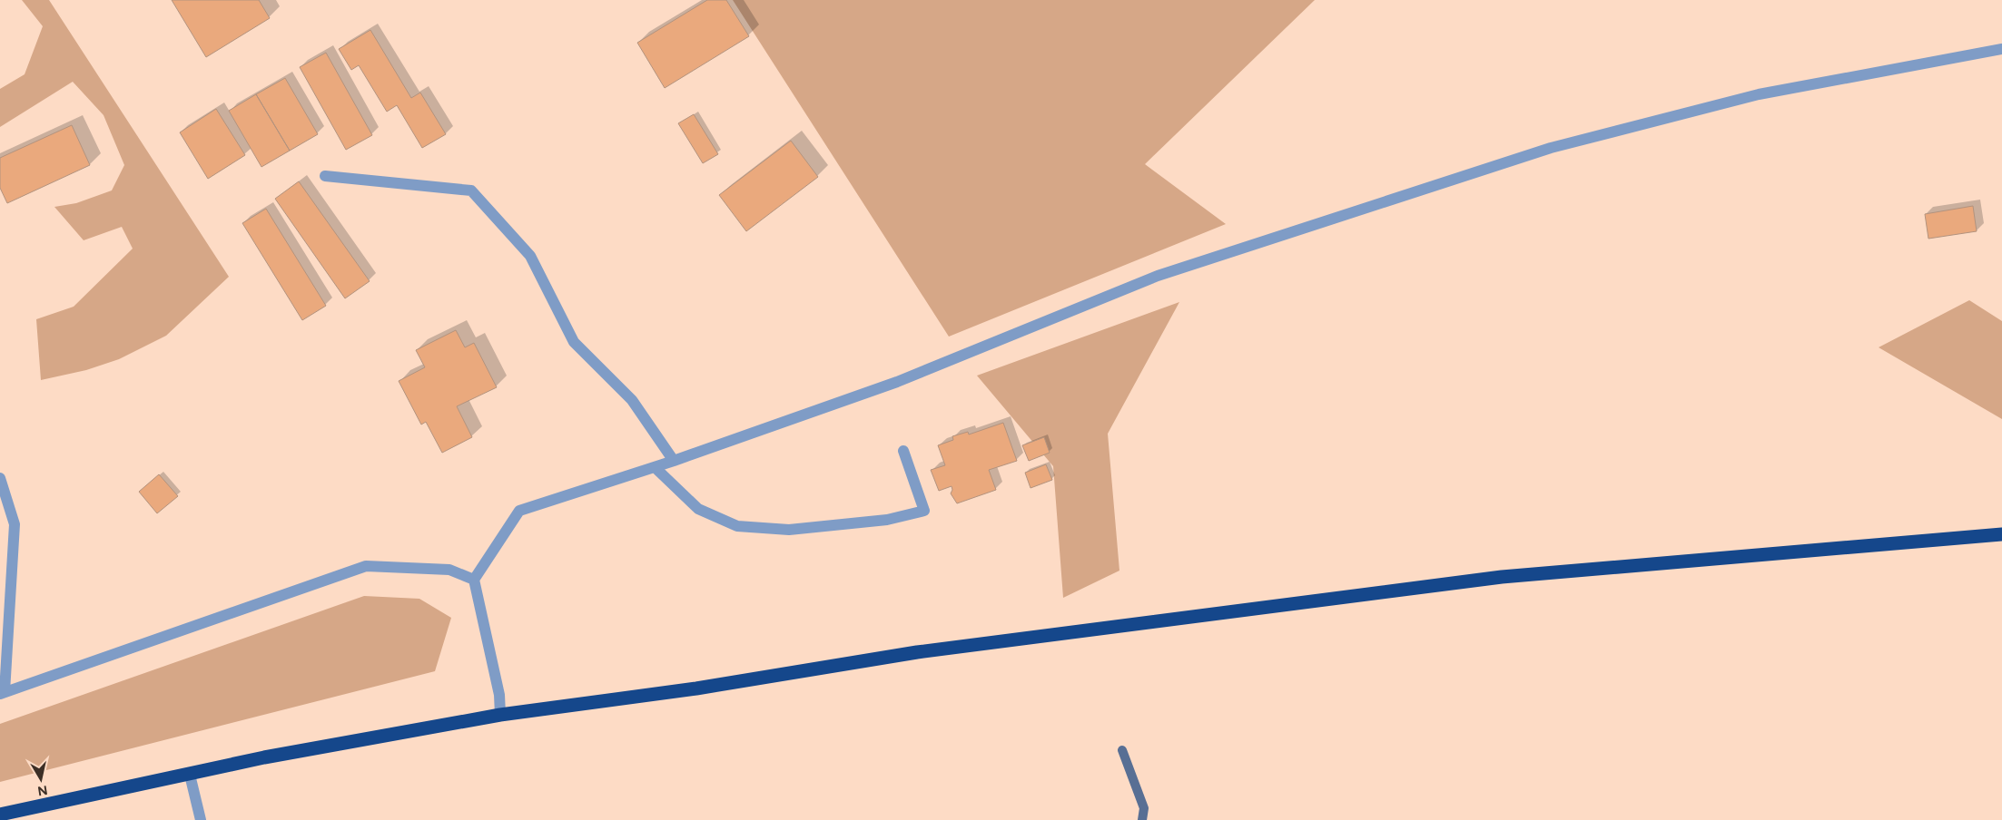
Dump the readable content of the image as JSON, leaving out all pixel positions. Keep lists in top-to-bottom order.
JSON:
{
  "north": "bottom"
}
